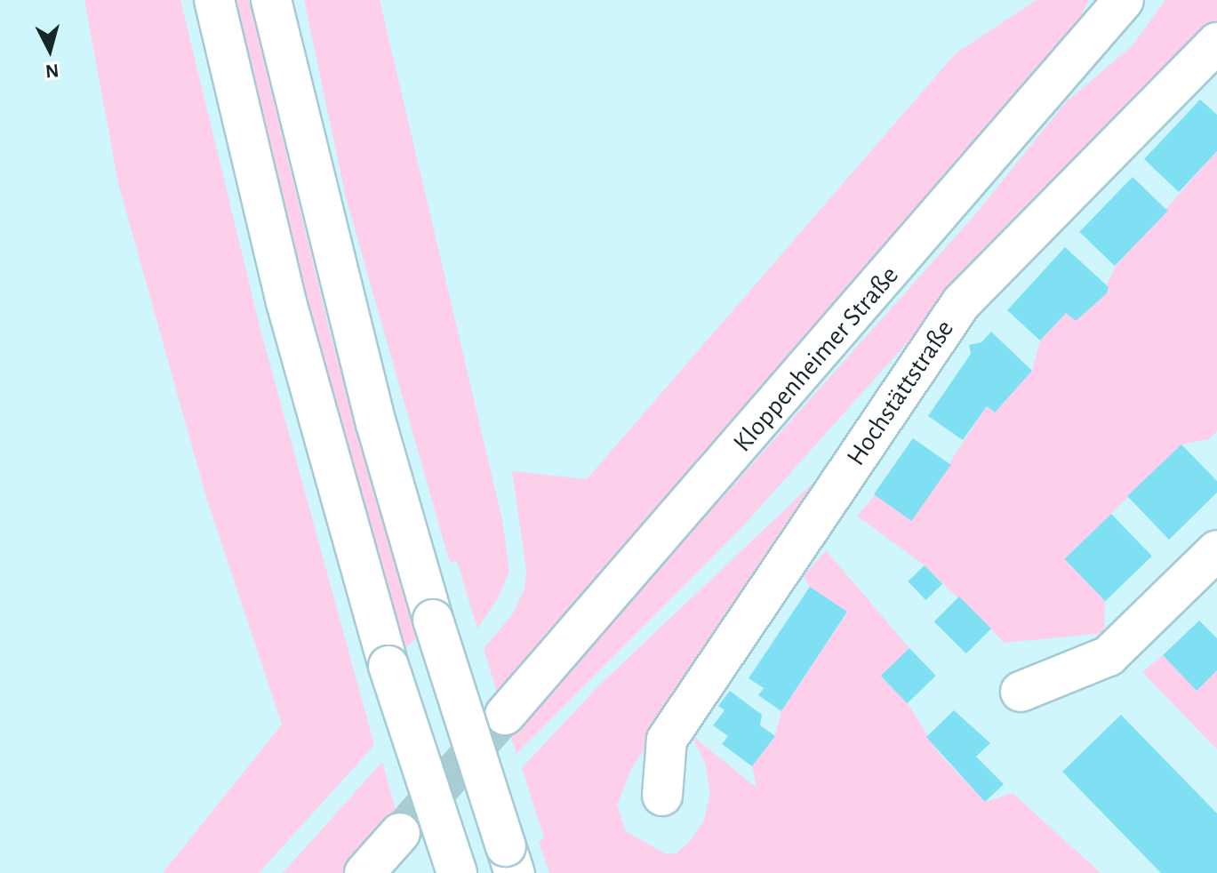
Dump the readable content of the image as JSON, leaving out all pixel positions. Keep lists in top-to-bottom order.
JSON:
{
  "streets": {
    "main road": ["Kloppenheimer Straße", "Hochstättstraße"]
  },
  "north": "bottom"
}
